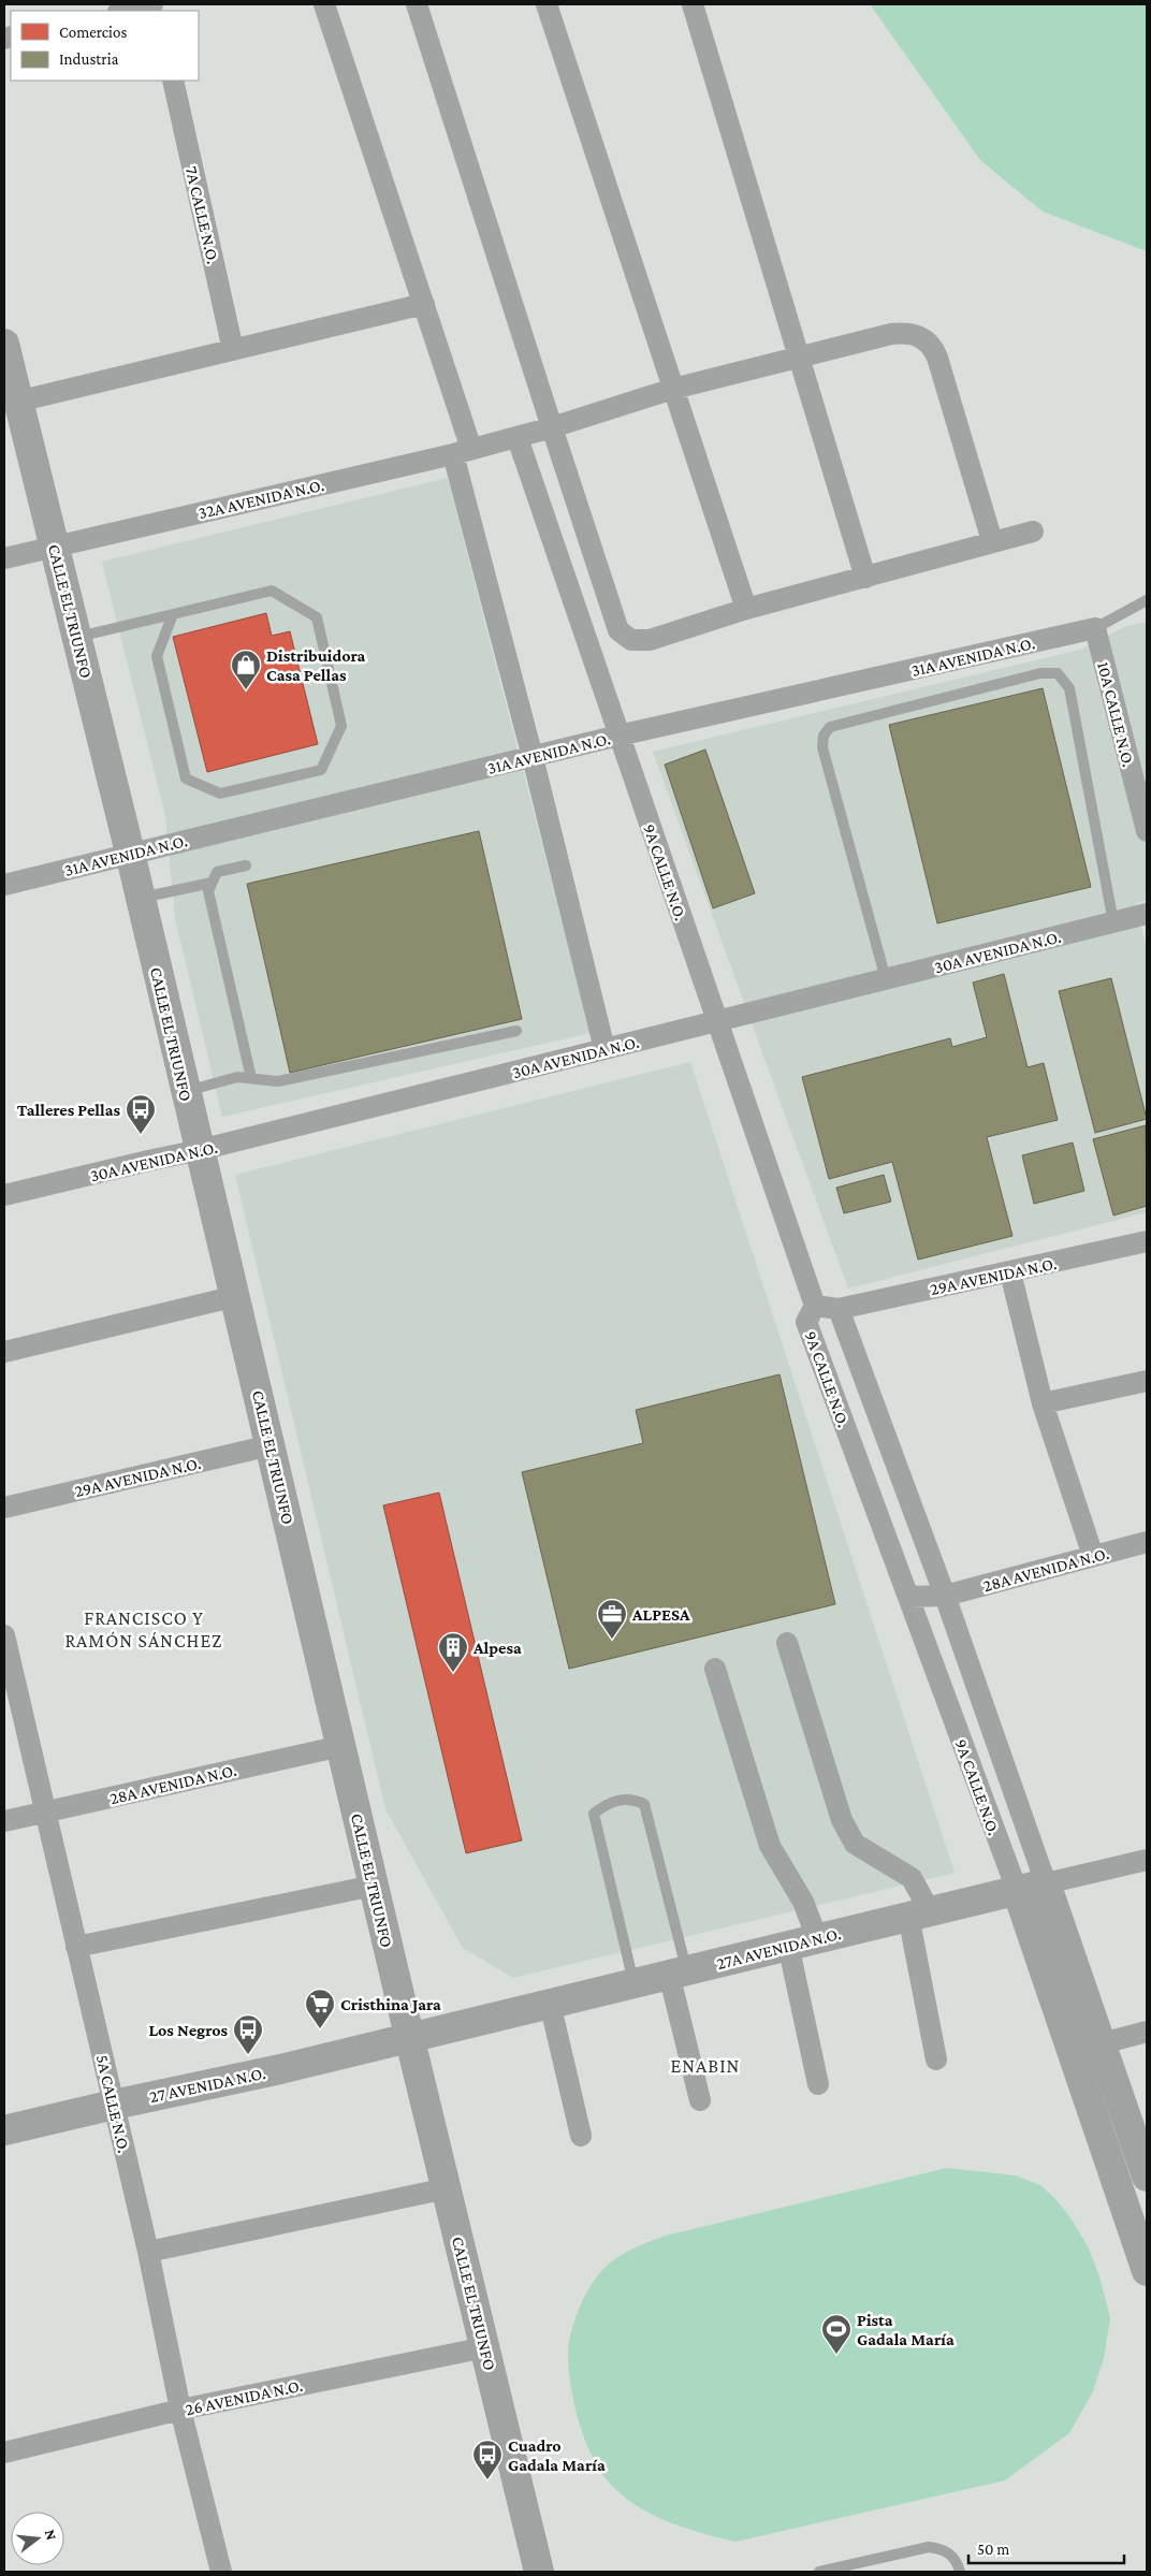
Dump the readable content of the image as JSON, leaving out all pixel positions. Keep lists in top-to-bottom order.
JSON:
{
  "streets": {
    "main road": [
      "CALLE EL TRIUNFO",
      "9A CALLE N.O.",
      "27A AVENIDA N.O.",
      "27 AVENIDA N.O."
    ],
    "street": [
      "7A CALLE N.O.",
      "32A AVENIDA N.O.",
      "31A AVENIDA N.O.",
      "10A CALLE N.O.",
      "30A AVENIDA N.O.",
      "29A AVENIDA N.O.",
      "28A AVENIDA N.O.",
      "5A CALLE N.O.",
      "26 AVENIDA N.O."
    ]
  },
  "crossings": [
    ["32A AVENIDA N.O.", "CALLE EL TRIUNFO"],
    ["32A AVENIDA N.O.", "9A CALLE N.O."],
    ["CALLE EL TRIUNFO", "31A AVENIDA N.O."],
    ["CALLE EL TRIUNFO", "30A AVENIDA N.O."],
    ["CALLE EL TRIUNFO", "29A AVENIDA N.O."],
    ["CALLE EL TRIUNFO", "28A AVENIDA N.O."],
    ["CALLE EL TRIUNFO", "27A AVENIDA N.O."],
    ["CALLE EL TRIUNFO", "27 AVENIDA N.O."],
    ["CALLE EL TRIUNFO", "26 AVENIDA N.O."],
    ["31A AVENIDA N.O.", "10A CALLE N.O."],
    ["31A AVENIDA N.O.", "9A CALLE N.O."],
    ["9A CALLE N.O.", "30A AVENIDA N.O."],
    ["9A CALLE N.O.", "29A AVENIDA N.O."],
    ["9A CALLE N.O.", "28A AVENIDA N.O."],
    ["9A CALLE N.O.", "27A AVENIDA N.O."],
    ["28A AVENIDA N.O.", "5A CALLE N.O."],
    ["27A AVENIDA N.O.", "27 AVENIDA N.O."],
    ["27 AVENIDA N.O.", "5A CALLE N.O."],
    ["5A CALLE N.O.", "26 AVENIDA N.O."]
  ],
  "districts": ["FRANCISCO Y RAMÓN SÁNCHEZ", "ENABIN"],
  "places": {
    "shop": ["Distribuidora Casa Pellas"],
    "bus stop": ["Talleres Pellas", "Los Negros", "Cuadro Gadala María"],
    "office": ["ALPESA"],
    "building": ["Alpesa"],
    "supermarket": ["Cristhina Jara"],
    "sports": ["Pista Gadala María"]
  },
  "legend": ["Comercios", "Industria"],
  "scale_bar": "50 m",
  "north": "right"
}
